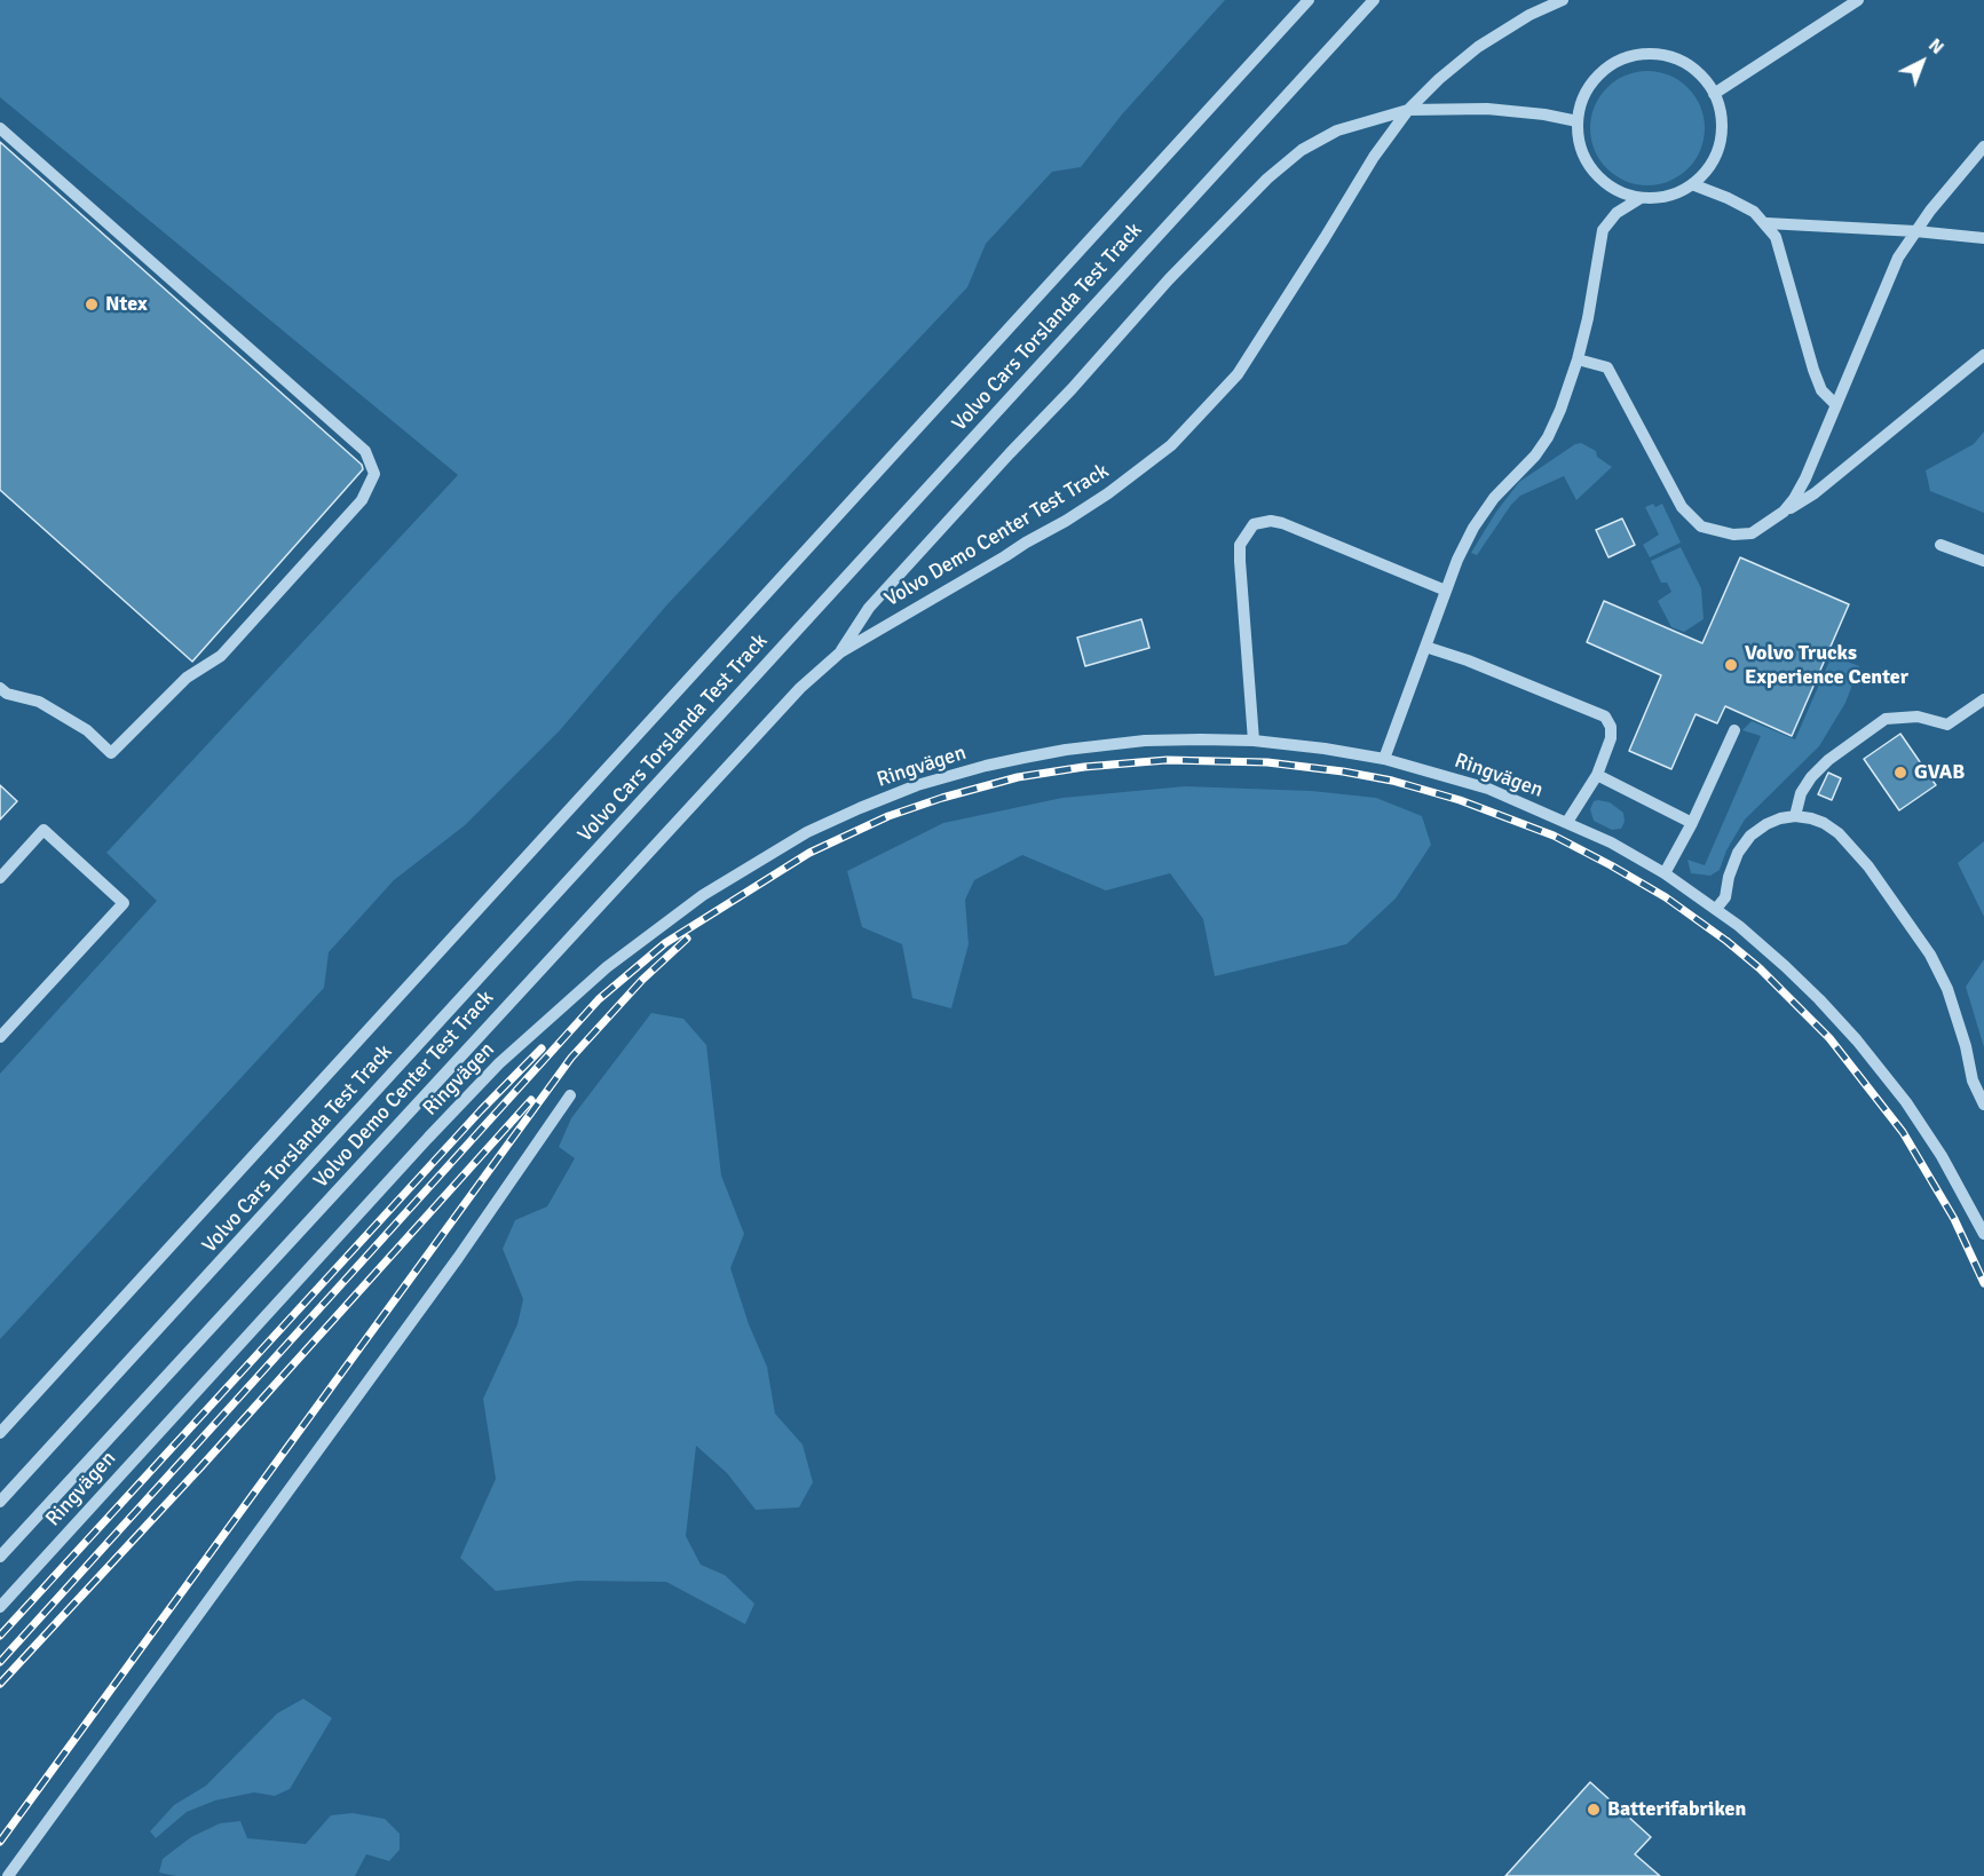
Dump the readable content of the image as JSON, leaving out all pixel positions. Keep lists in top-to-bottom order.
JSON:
{
  "streets": {
    "street": ["Volvo Cars Torslanda Test Track", "Volvo Demo Center Test Track", "Ringvägen"]
  },
  "places": [
    "Ntex",
    "Volvo Trucks Experience Center",
    "GVAB",
    "Batterifabriken"
  ],
  "north": "top right"
}
